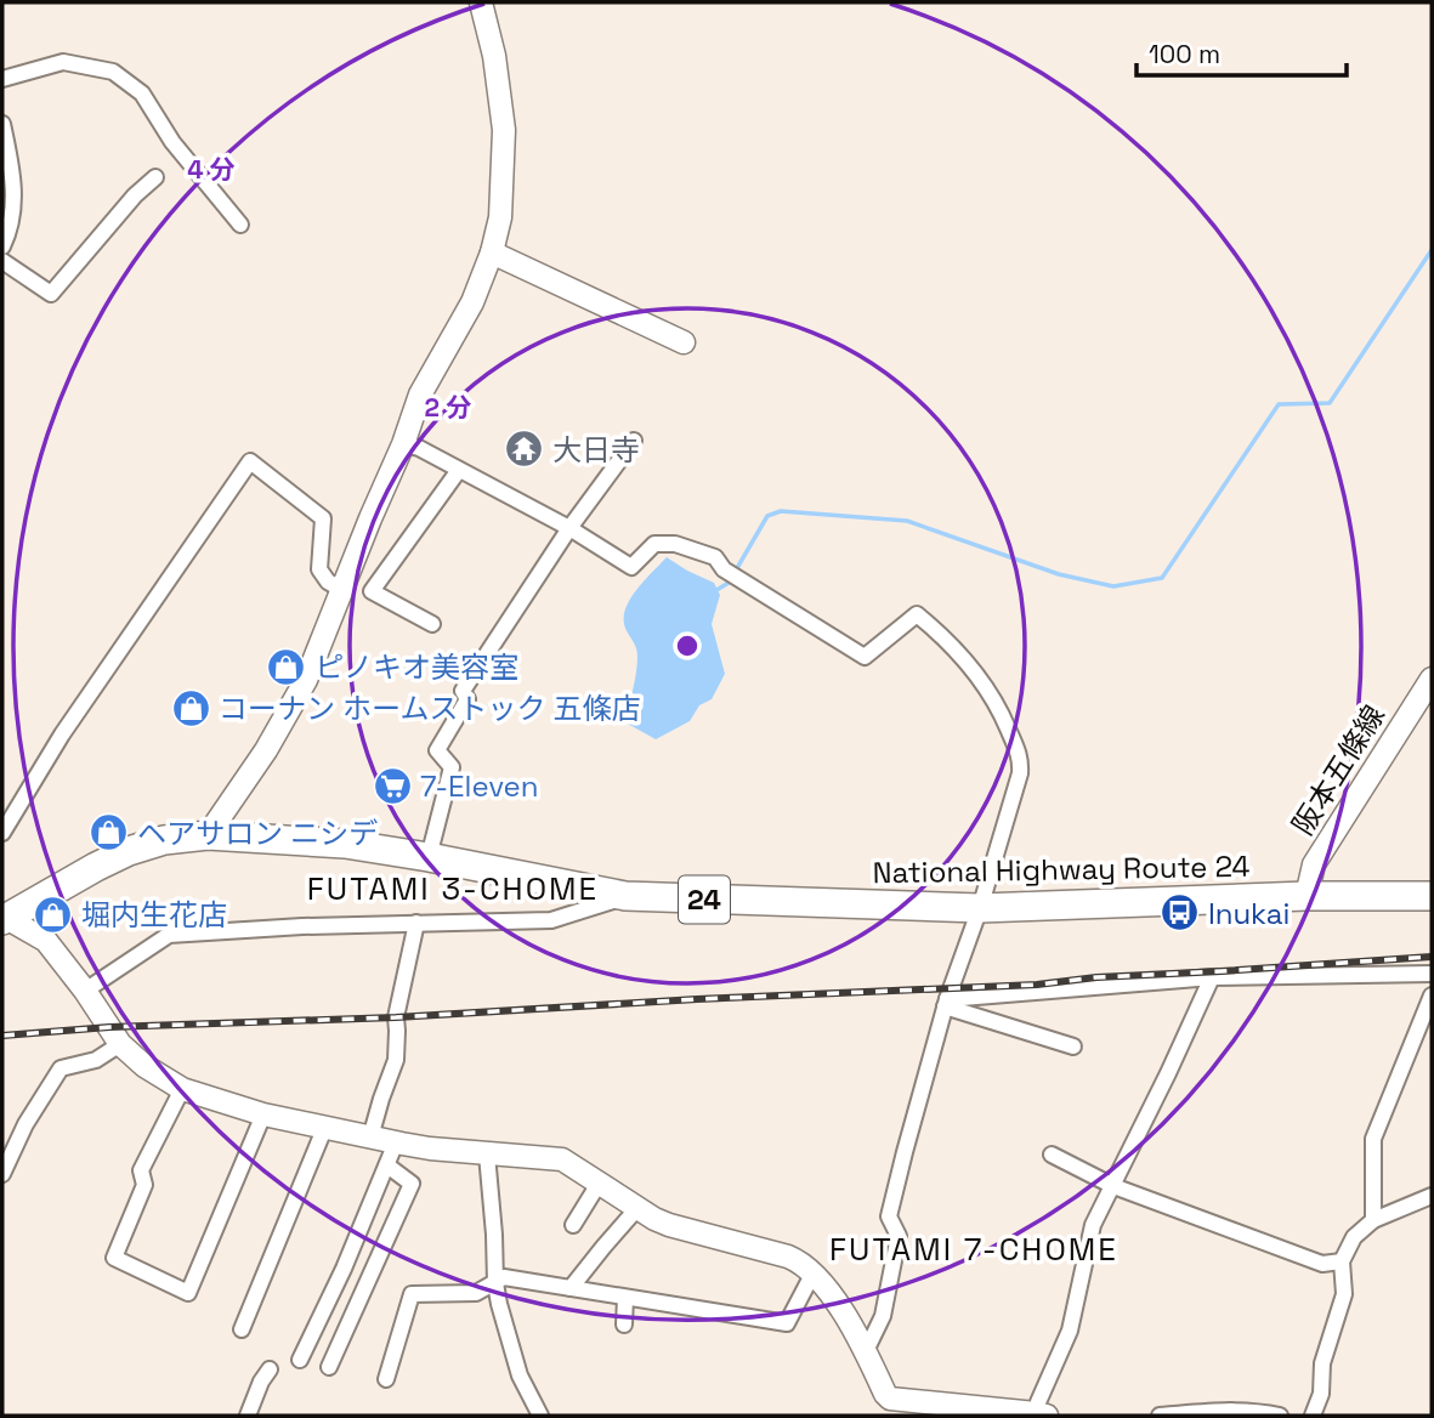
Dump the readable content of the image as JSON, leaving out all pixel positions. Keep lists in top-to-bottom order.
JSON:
{
  "streets": {
    "highway": ["National Highway Route 24", "24"],
    "main road": ["阪本五條線"]
  },
  "crossings": [
    ["阪本五條線", "National Highway Route 24"]
  ],
  "districts": ["FUTAMI 3-CHOME", "FUTAMI 7-CHOME"],
  "places": {
    "temple": ["大日寺"],
    "shop": [
      "ピノキオ美容室",
      "コーナン ホームストック 五條店",
      "ヘアサロン ニシデ",
      "堀内生花店"
    ],
    "supermarket": ["7-Eleven"],
    "bus stop": ["Inukai"]
  },
  "scale_bar": "100 m",
  "rings": ["4 分", "2 分"]
}
